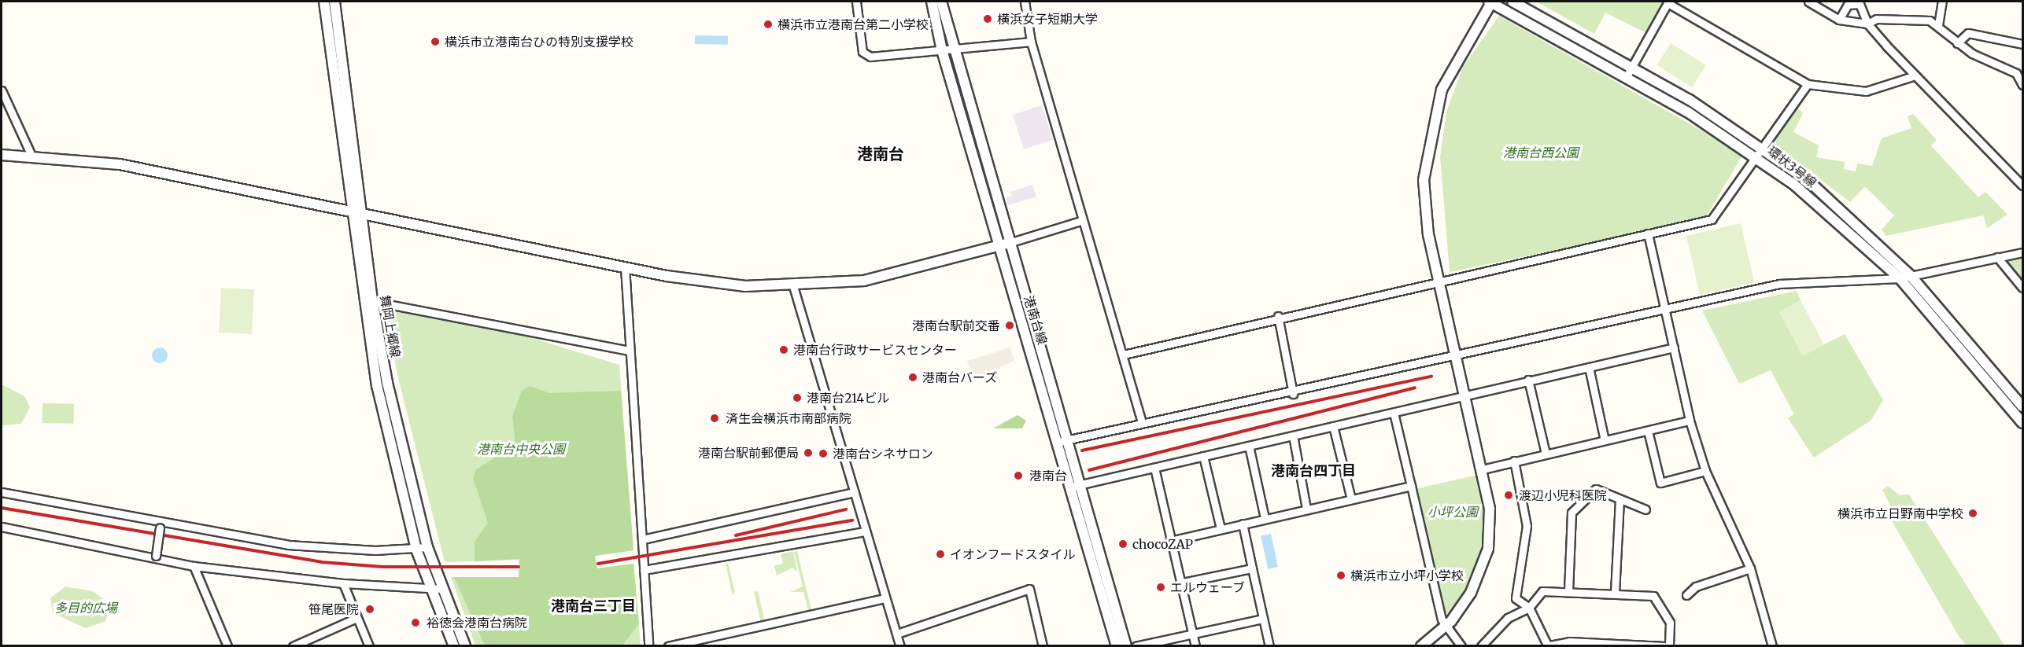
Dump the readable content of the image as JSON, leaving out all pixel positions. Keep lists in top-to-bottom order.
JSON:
{
  "streets": {
    "street": ["環状3号線", "港南台線", "舞岡上郷線"]
  },
  "districts": ["港南台", "港南台四丁目", "港南台三丁目"],
  "parks": [
    "港南台西公園",
    "港南台中央公園",
    "小坪公園",
    "多目的広場"
  ],
  "places": [
    "横浜女子短期大学",
    "横浜市立港南台第二小学校",
    "横浜市立港南台ひの特別支援学校",
    "港南台駅前交番",
    "港南台行政サービスセンター",
    "港南台バーズ",
    "港南台214ビル",
    "済生会横浜市南部病院",
    "港南台駅前郵便局",
    "港南台シネサロン",
    "港南台",
    "渡辺小児科医院",
    "横浜市立日野南中学校",
    "chocoZAP",
    "イオンフードスタイル",
    "横浜市立小坪小学校",
    "エルウェーブ",
    "笹尾医院",
    "裕徳会港南台病院"
  ]
}
